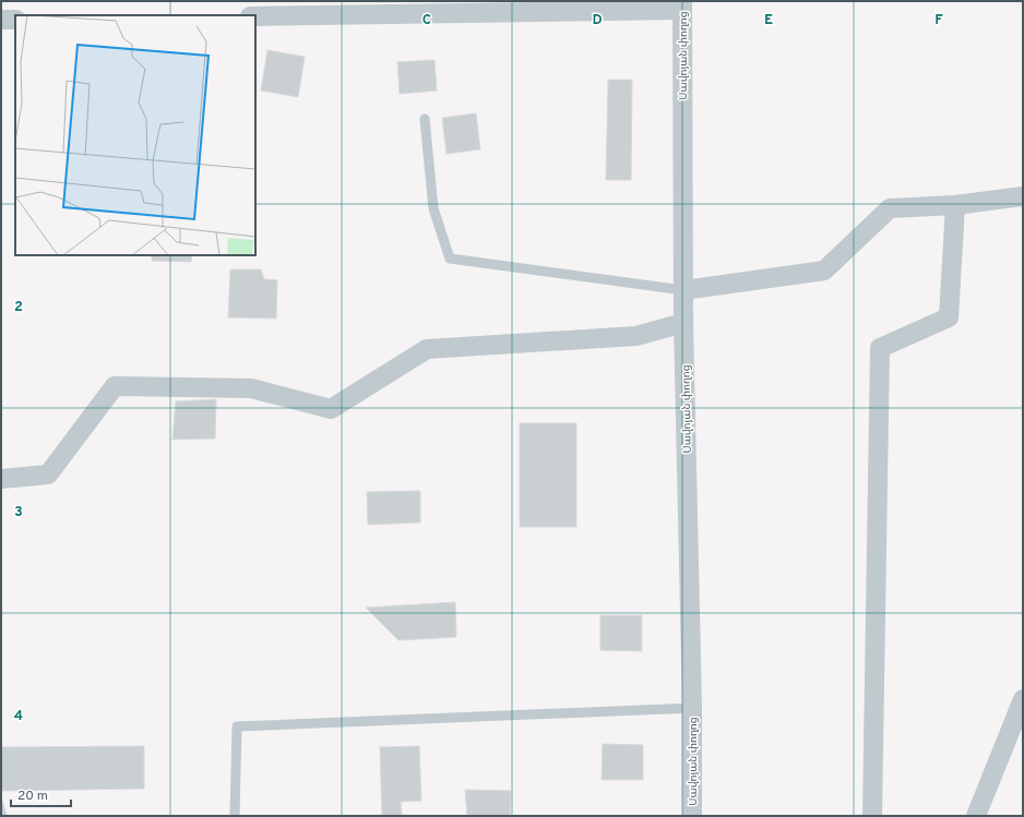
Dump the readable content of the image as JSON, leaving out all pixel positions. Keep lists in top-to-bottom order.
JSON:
{
  "streets": {
    "street": ["Սավոյան փողոց"]
  },
  "scale_bar": "20 m",
  "grid": {
    "columns": [
      "C",
      "D",
      "E",
      "F"
    ],
    "rows": ["2", "3", "4"]
  }
}
